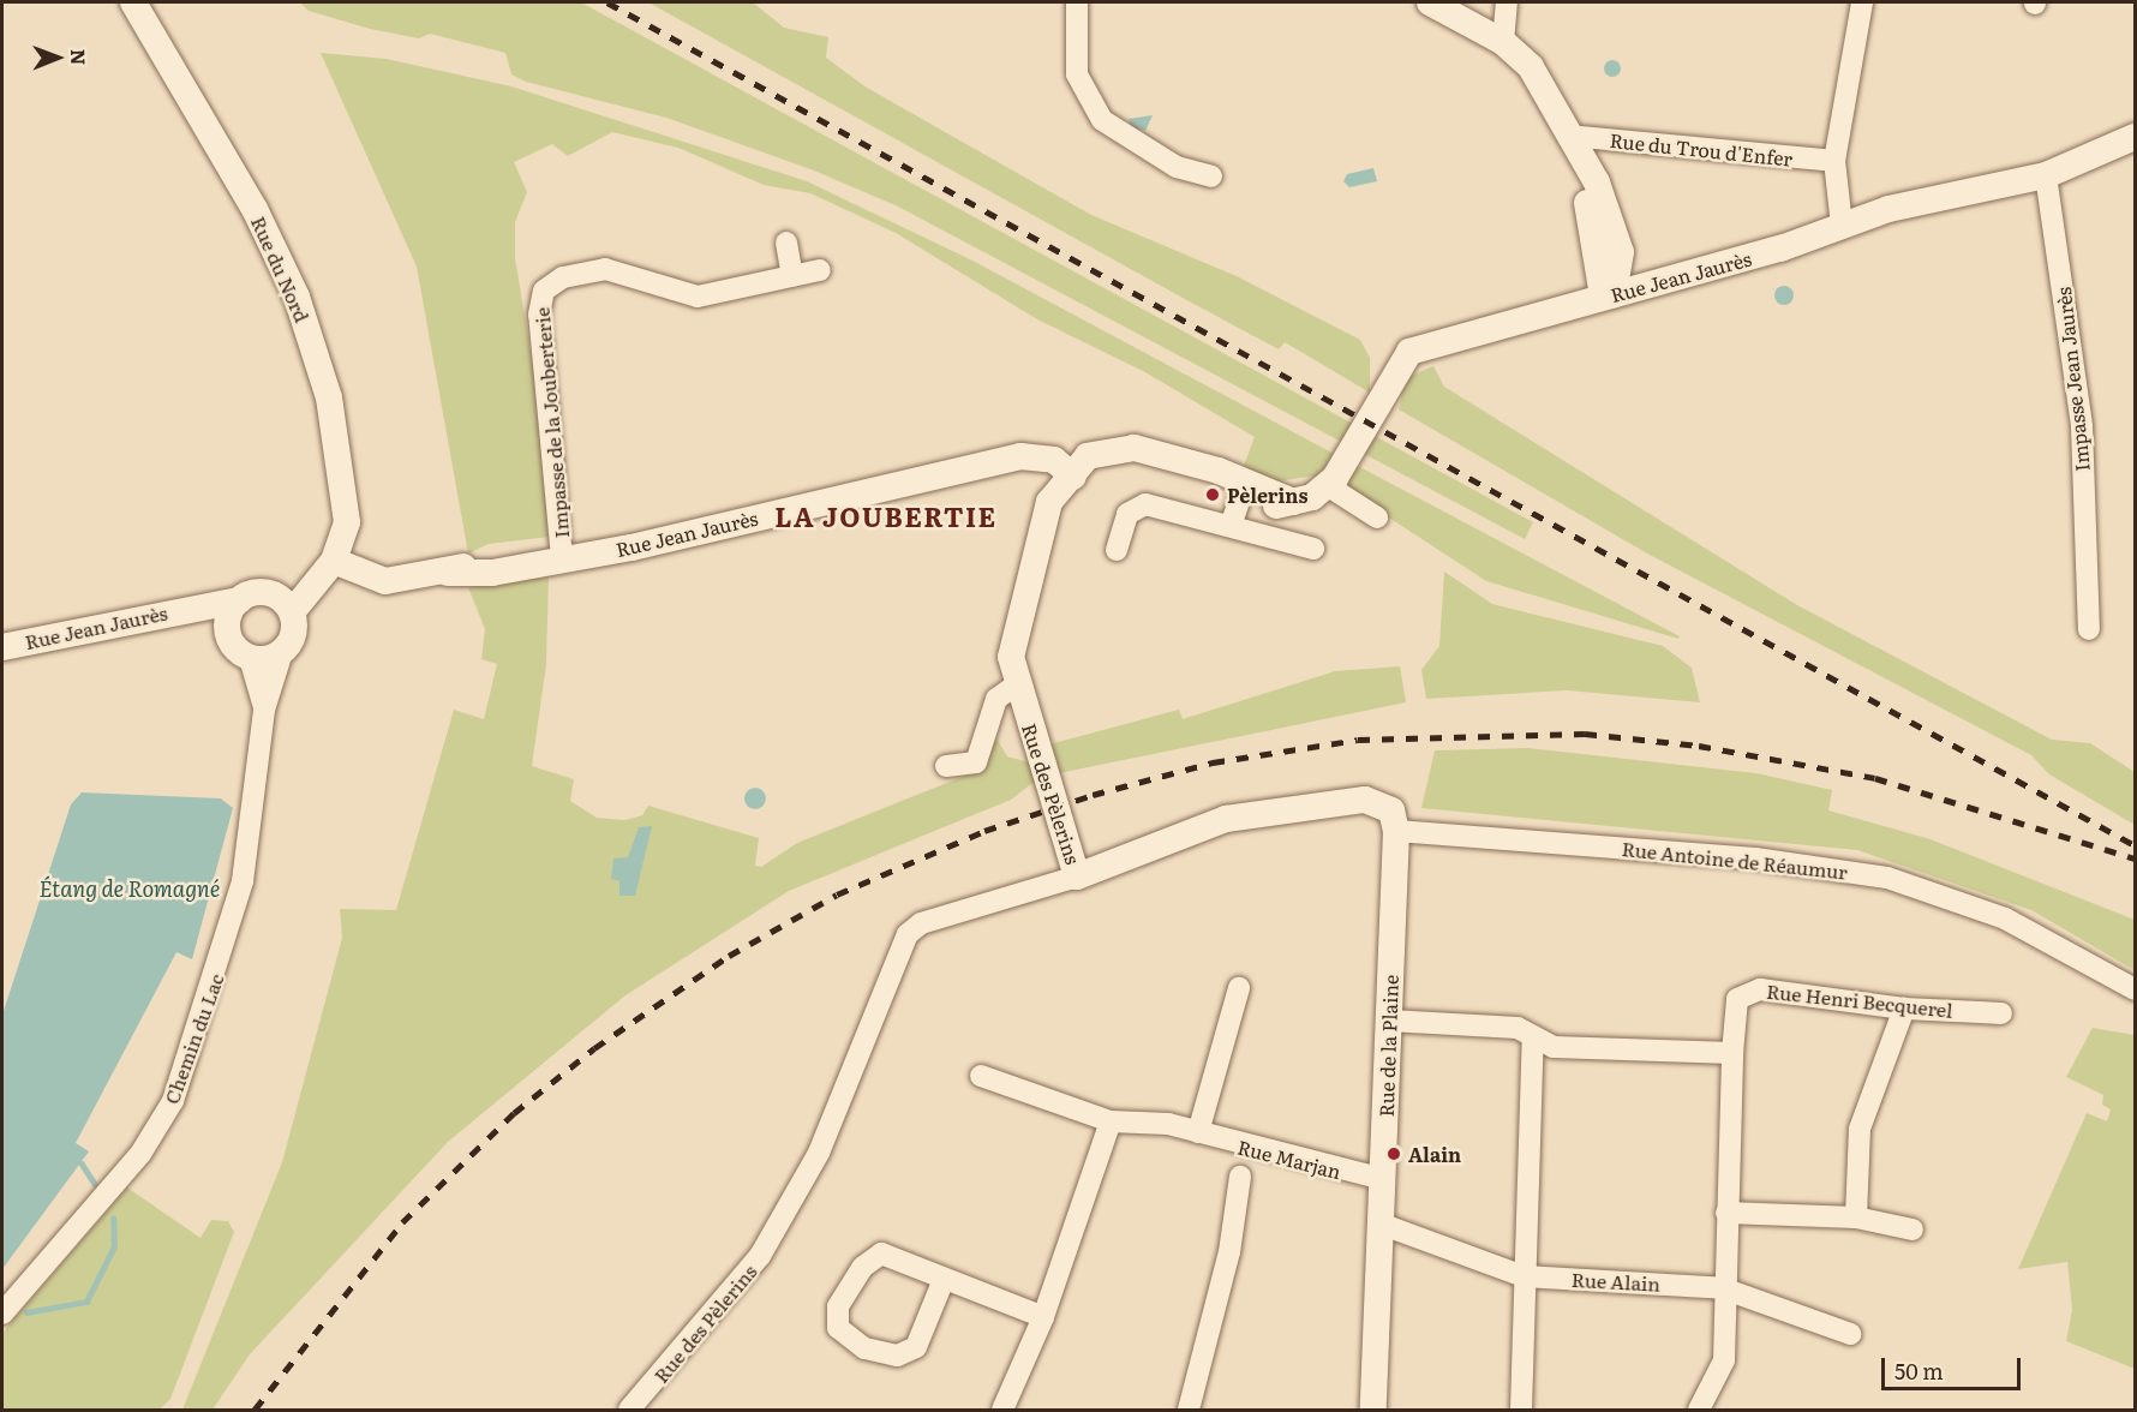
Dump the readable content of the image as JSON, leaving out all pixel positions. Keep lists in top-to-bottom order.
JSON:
{
  "streets": {
    "street": [
      "Rue du Trou d'Enfer",
      "Rue du Nord",
      "Rue Jean Jaurès",
      "Impasse Jean Jaurès",
      "Impasse de la Jouberterie",
      "Rue des Pèlerins",
      "Rue Antoine de Réaumur",
      "Rue Henri Becquerel",
      "Chemin du Lac",
      "Rue de la Plaine",
      "Rue Marjan",
      "Rue Alain"
    ]
  },
  "crossings": [
    ["Rue du Nord", "Rue Jean Jaurès"],
    ["Rue Jean Jaurès", "Impasse Jean Jaurès"],
    ["Rue Jean Jaurès", "Impasse de la Jouberterie"],
    ["Rue Jean Jaurès", "Rue des Pèlerins"],
    ["Rue Jean Jaurès", "Chemin du Lac"],
    ["Rue Antoine de Réaumur", "Rue de la Plaine"],
    ["Rue de la Plaine", "Rue Marjan"],
    ["Rue de la Plaine", "Rue Alain"]
  ],
  "districts": ["LA JOUBERTIE"],
  "water": ["Étang de Romagné"],
  "places": ["Pèlerins", "Alain"],
  "scale_bar": "50 m",
  "north": "right"
}
